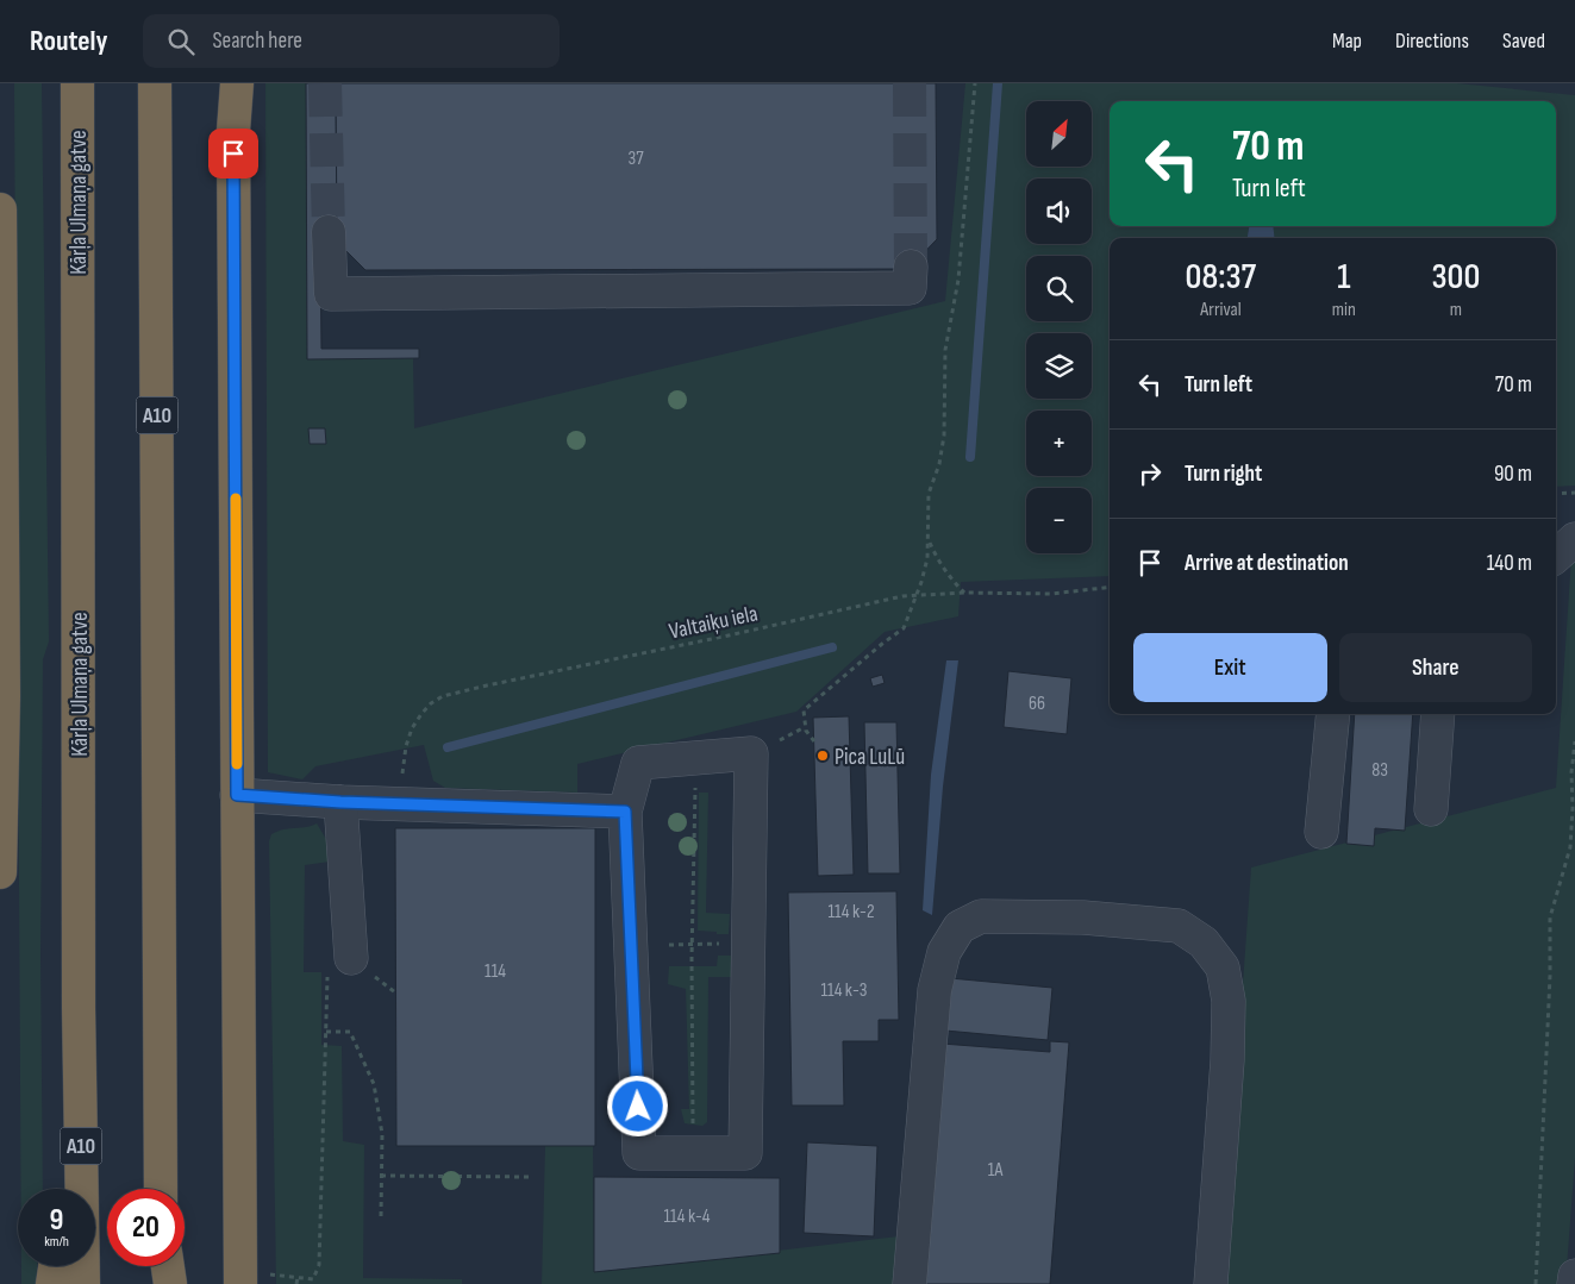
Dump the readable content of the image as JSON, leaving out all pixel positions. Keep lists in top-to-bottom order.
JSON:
{
  "streets": {
    "highway": ["Kārļa Ulmaņa gatve", "A10"],
    "path": ["Valtaiķu iela"]
  },
  "places": ["Pica LuLū"],
  "house_numbers": [
    "37",
    "66",
    "83",
    "114 k-2",
    "114",
    "114 k-3",
    "1A",
    "114 k-4"
  ],
  "north": "top right",
  "page": {
    "header": "Routely",
    "search": "Search here",
    "nav": ["Map", "Directions", "Saved"],
    "map_buttons": ["+", "−"],
    "turn": ["70 m", "Turn left"],
    "eta": [
      "08:37",
      "Arrival",
      "1",
      "min",
      "300",
      "m"
    ],
    "list": [
      {
        "name": "Turn left",
        "value": "70 m"
      },
      {
        "name": "Turn right",
        "value": "90 m"
      },
      {
        "name": "Arrive at destination",
        "value": "140 m"
      }
    ],
    "buttons": ["Exit", "Share"],
    "speed": "9 km/h",
    "limit": "20"
  }
}
